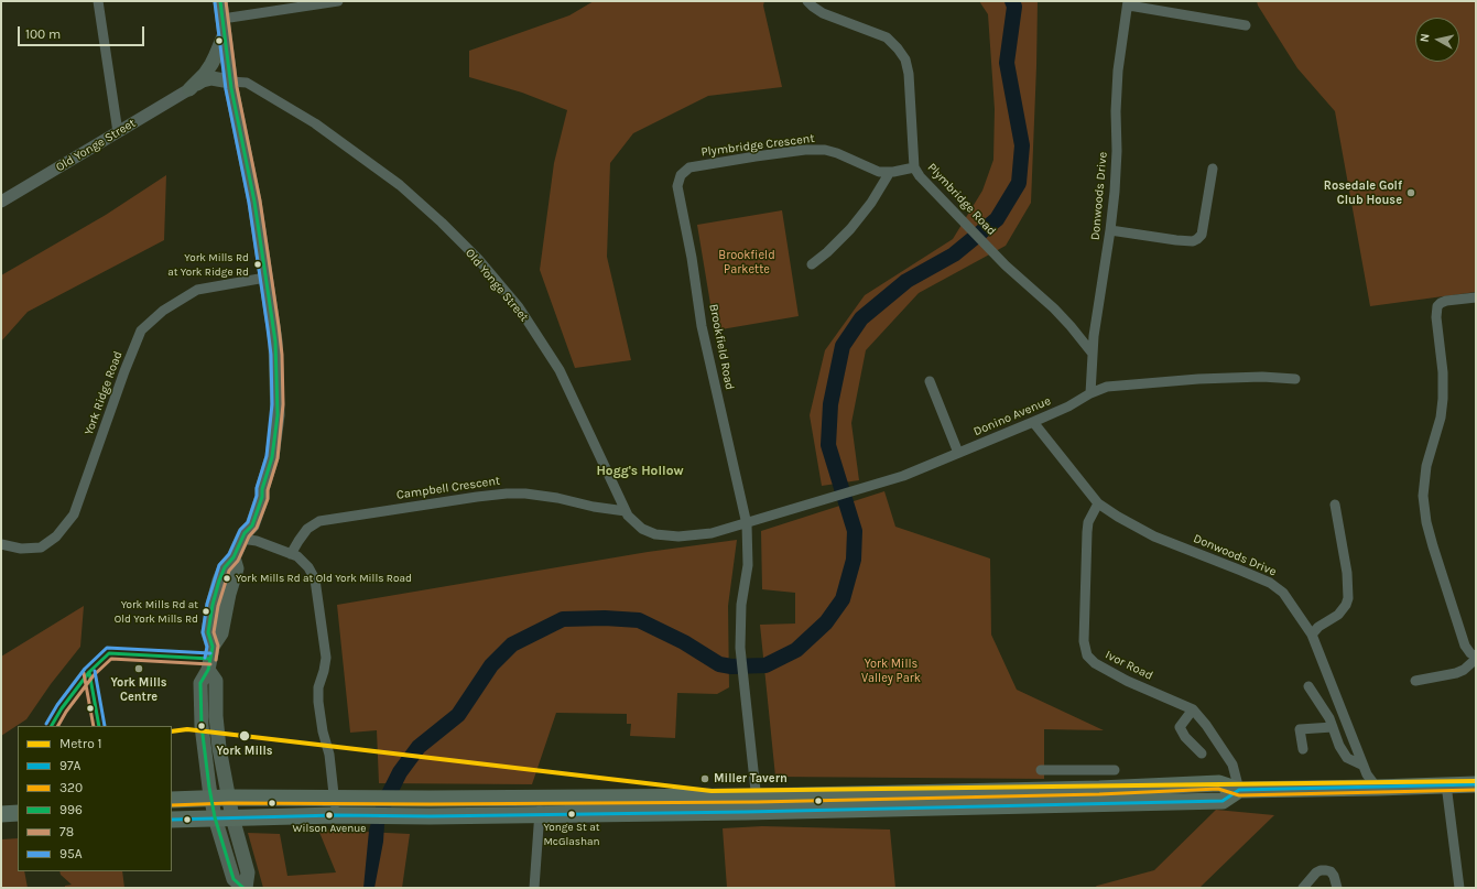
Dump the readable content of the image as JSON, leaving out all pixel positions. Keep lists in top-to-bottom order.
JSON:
{
  "streets": {
    "street": [
      "Old Yonge Street",
      "Plymbridge Crescent",
      "Donwoods Drive",
      "Plymbridge Road",
      "Brookfield Road",
      "York Ridge Road",
      "Donino Avenue",
      "Campbell Crescent",
      "Ivor Road"
    ]
  },
  "crossings": [
    ["Old Yonge Street", "Brookfield Road"],
    ["Old Yonge Street", "Donino Avenue"],
    ["Old Yonge Street", "Campbell Crescent"],
    ["Plymbridge Crescent", "Plymbridge Road"],
    ["Plymbridge Crescent", "Brookfield Road"],
    ["Donwoods Drive", "Plymbridge Road"],
    ["Donwoods Drive", "Donino Avenue"],
    ["Donwoods Drive", "Ivor Road"],
    ["Brookfield Road", "Donino Avenue"]
  ],
  "districts": ["Hogg's Hollow"],
  "parks": ["Brookfield Parkette", "York Mills Valley Park"],
  "places": [
    "Rosedale Golf Club House",
    "York Mills Rd at York Ridge Rd",
    "York Mills Rd at Old York Mills Road",
    "York Mills Rd at Old York Mills Rd",
    "York Mills Centre",
    "York Mills",
    "Miller Tavern",
    "Yonge St at McGlashan",
    "Wilson Avenue"
  ],
  "lines": [
    "transit line 996",
    "transit line 78",
    "transit line 95A",
    "metro line 1",
    "transit line 97A",
    "transit line 320"
  ],
  "legend": [
    "Metro 1",
    "97A",
    "320",
    "996",
    "78",
    "95A"
  ],
  "scale_bar": "100 m",
  "north": "left"
}
